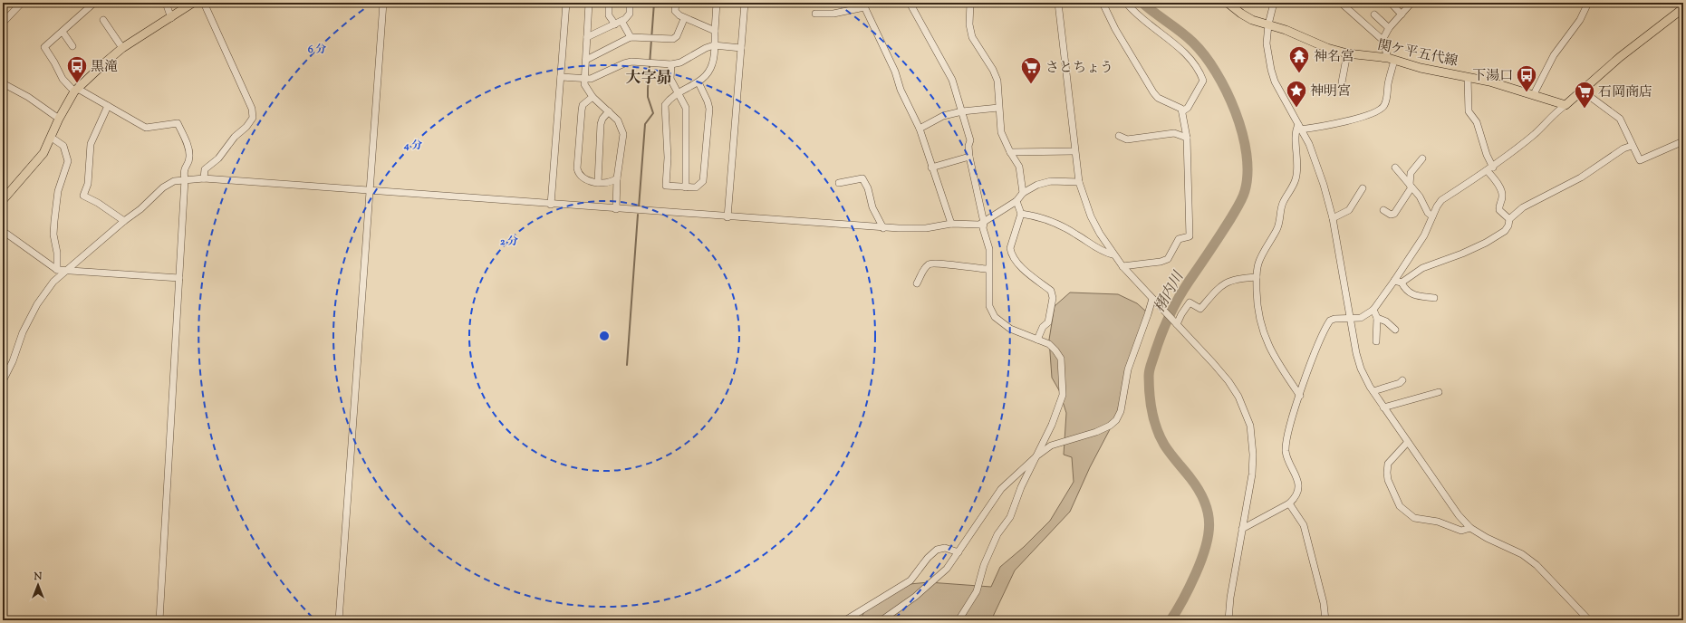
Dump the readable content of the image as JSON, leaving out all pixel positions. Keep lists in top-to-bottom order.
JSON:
{
  "streets": {
    "main road": ["関ケ平五代線"]
  },
  "districts": ["大字昴"],
  "water": ["栩内川"],
  "places": {
    "temple": ["神名宮"],
    "bus stop": ["黒滝", "下湯口"],
    "supermarket": ["さとちょう", "石岡商店"],
    "place": ["神明宮"]
  },
  "north": "top",
  "rings": ["6 分", "4 分", "2 分"]
}
